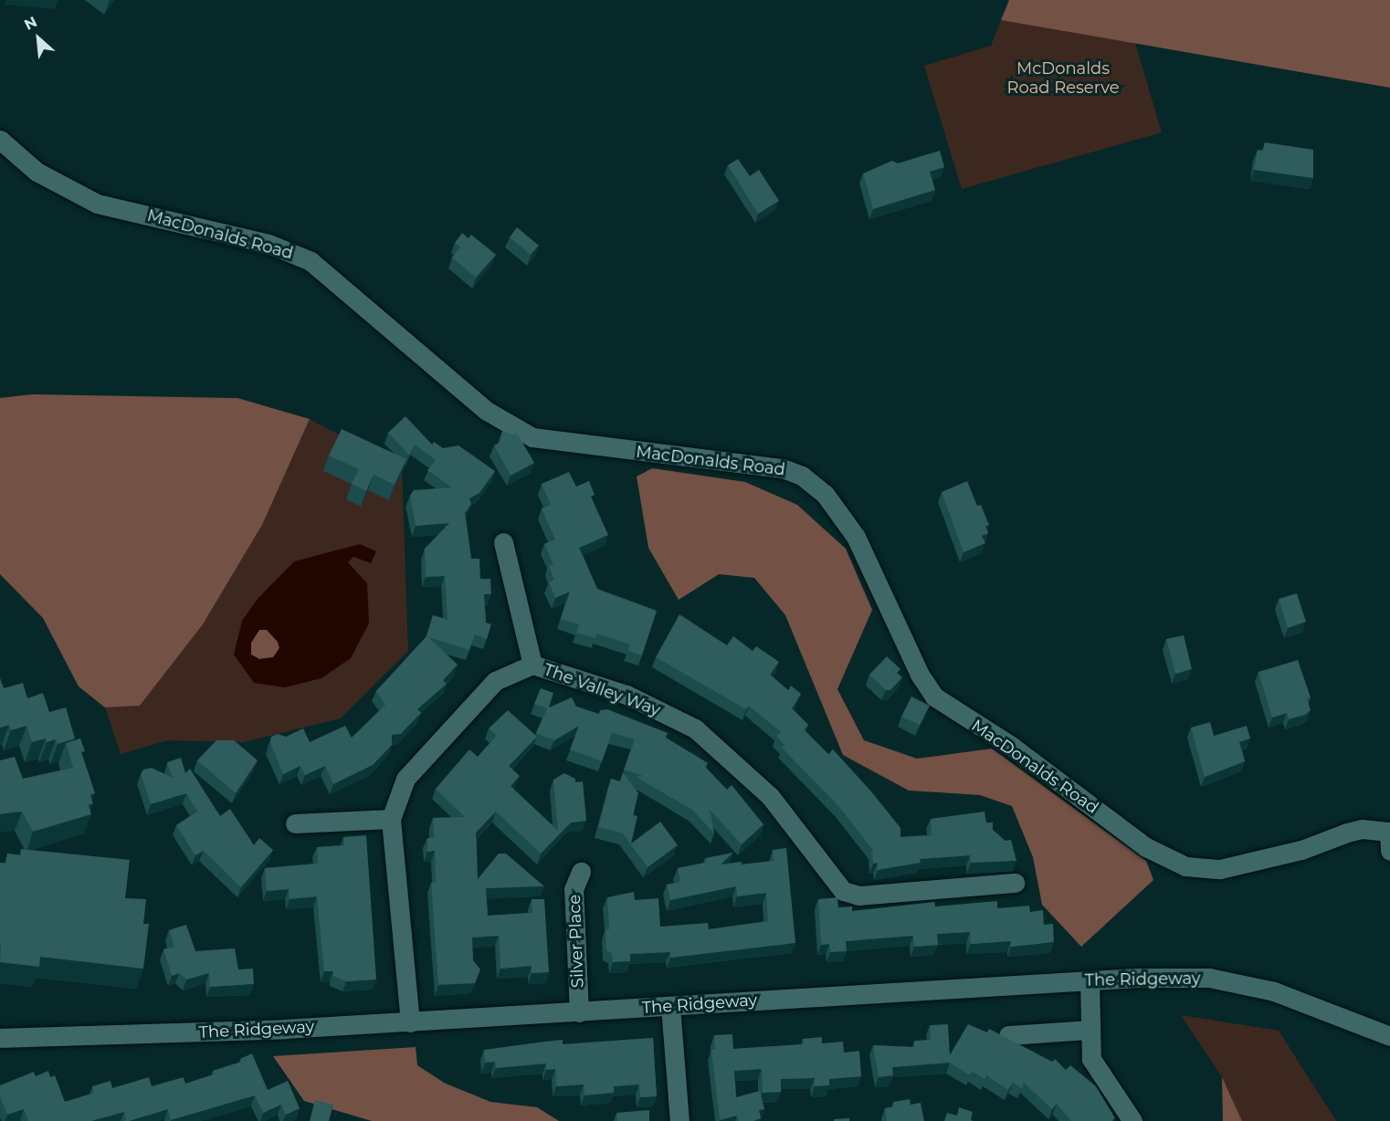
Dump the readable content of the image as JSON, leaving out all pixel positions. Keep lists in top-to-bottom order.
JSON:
{
  "streets": {
    "street": [
      "MacDonalds Road",
      "The Valley Way",
      "Silver Place",
      "The Ridgeway"
    ]
  },
  "crossings": [
    ["The Valley Way", "The Ridgeway"],
    ["Silver Place", "The Ridgeway"]
  ],
  "parks": ["McDonalds Road Reserve"],
  "north": "top left"
}
